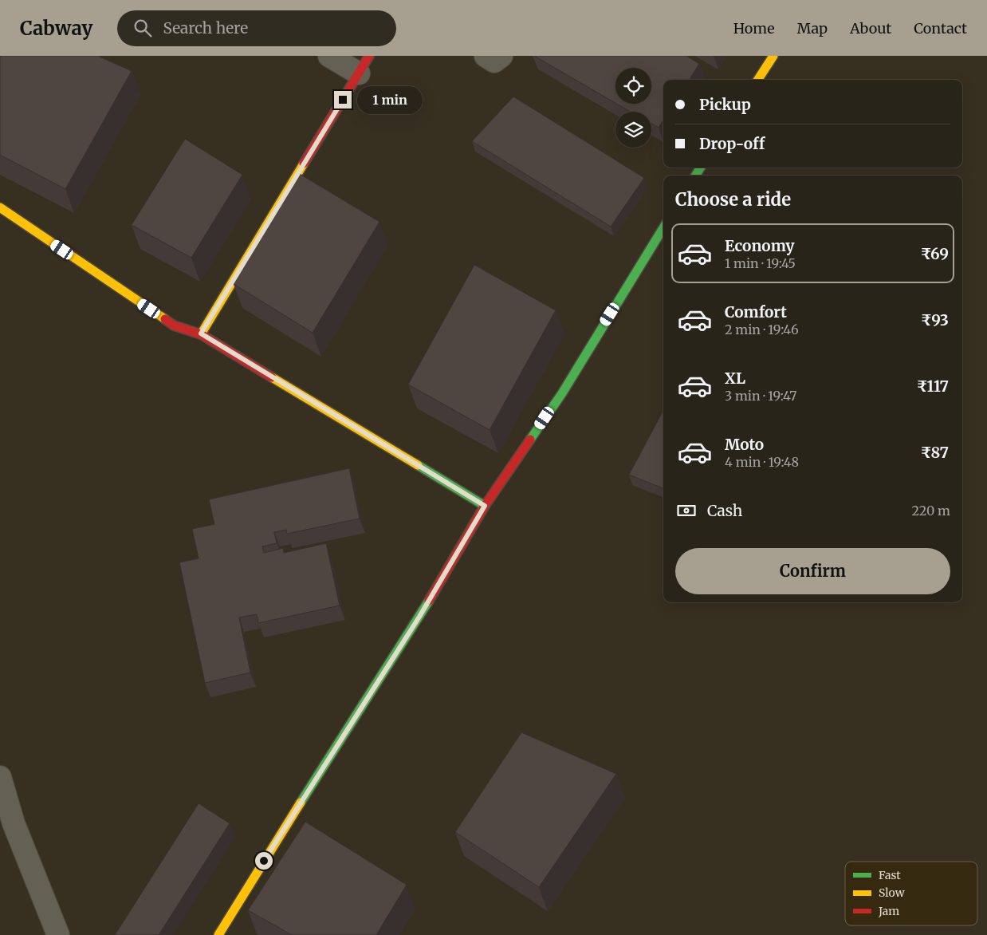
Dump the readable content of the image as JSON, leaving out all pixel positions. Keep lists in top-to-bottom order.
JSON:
{
  "legend": ["Fast", "Slow", "Jam"],
  "page": {
    "header": "Cabway",
    "search": "Search here",
    "nav": [
      "Home",
      "Map",
      "About",
      "Contact"
    ],
    "banner": ["Pickup", "Drop-off"],
    "bubble": "1 min",
    "heading": "Choose a ride",
    "list": [
      {
        "name": "Economy",
        "note": "1 min · 19:45",
        "value": "₹69"
      },
      {
        "name": "Comfort",
        "note": "2 min · 19:46",
        "value": "₹93"
      },
      {
        "name": "XL",
        "note": "3 min · 19:47",
        "value": "₹117"
      },
      {
        "name": "Moto",
        "note": "4 min · 19:48",
        "value": "₹87"
      }
    ],
    "pay": ["Cash", "220 m"],
    "buttons": "Confirm"
  }
}
